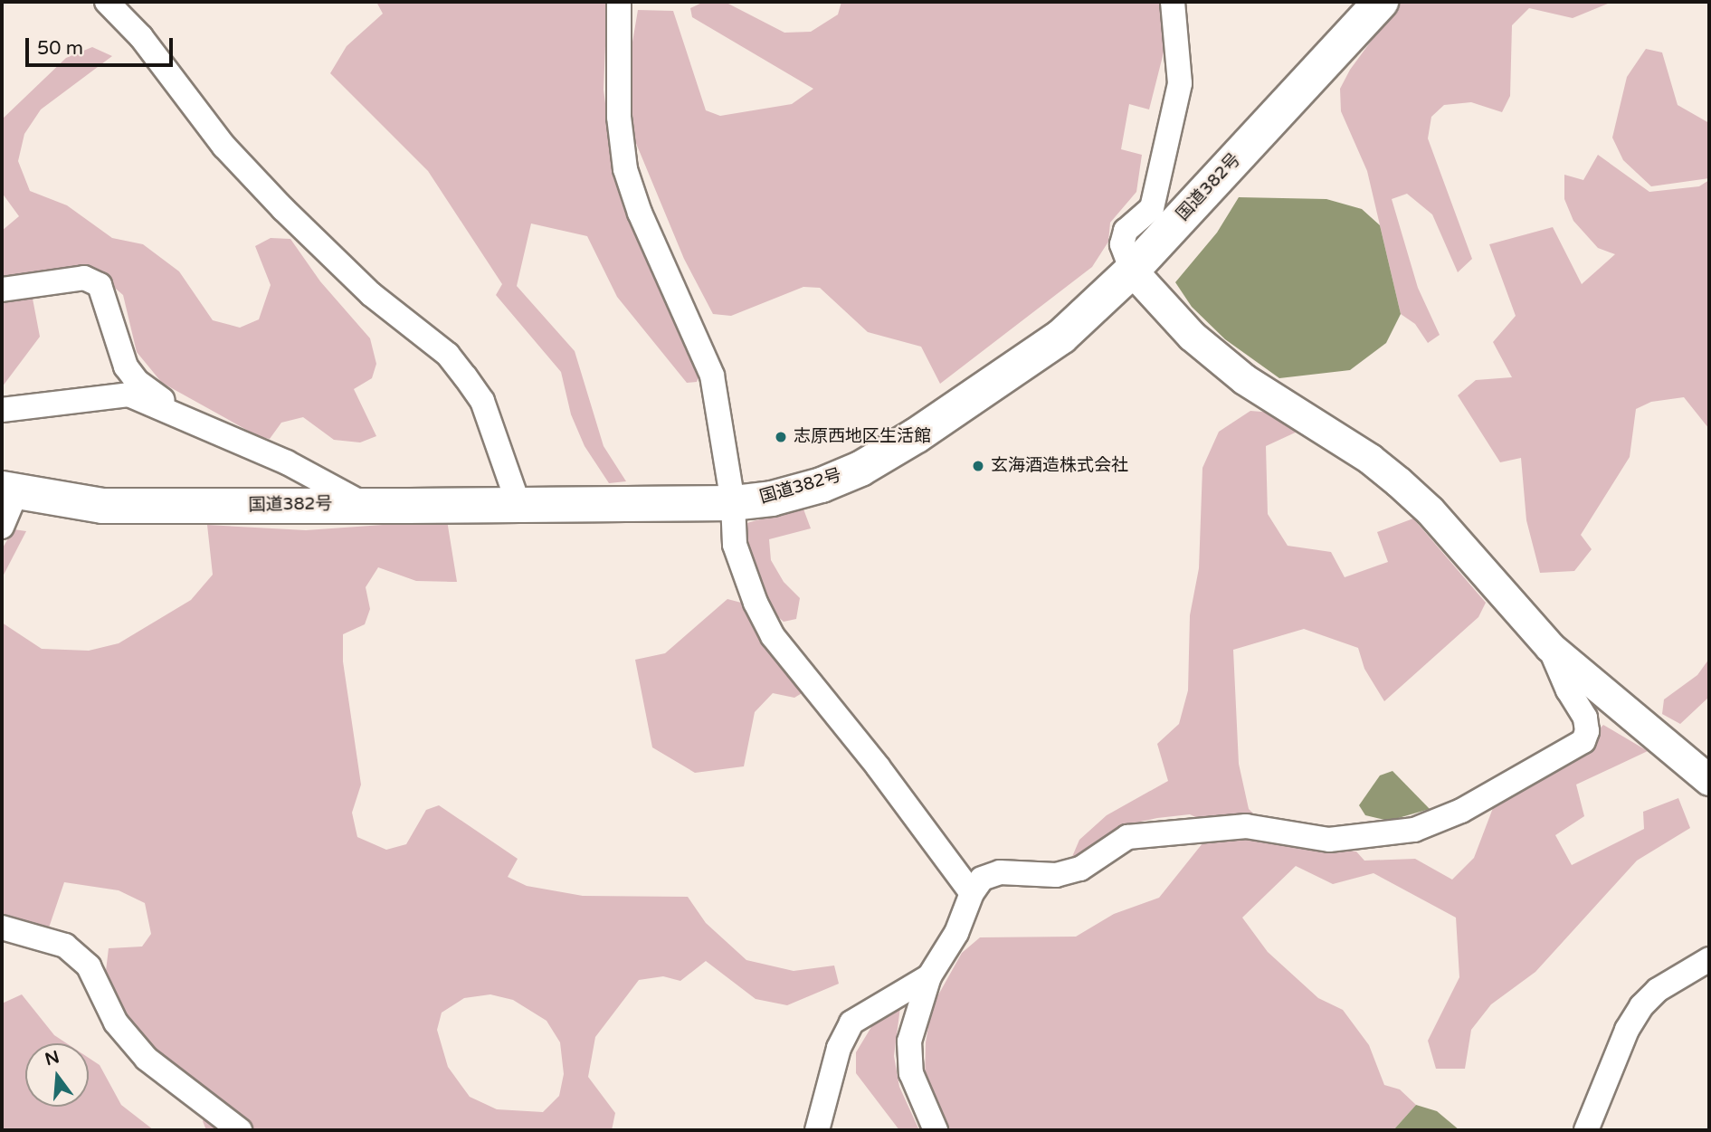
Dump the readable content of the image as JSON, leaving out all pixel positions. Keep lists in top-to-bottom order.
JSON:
{
  "streets": {
    "highway": ["国道382号"]
  },
  "places": ["志原西地区生活館", "玄海酒造株式会社"],
  "scale_bar": "50 m",
  "north": "top"
}
